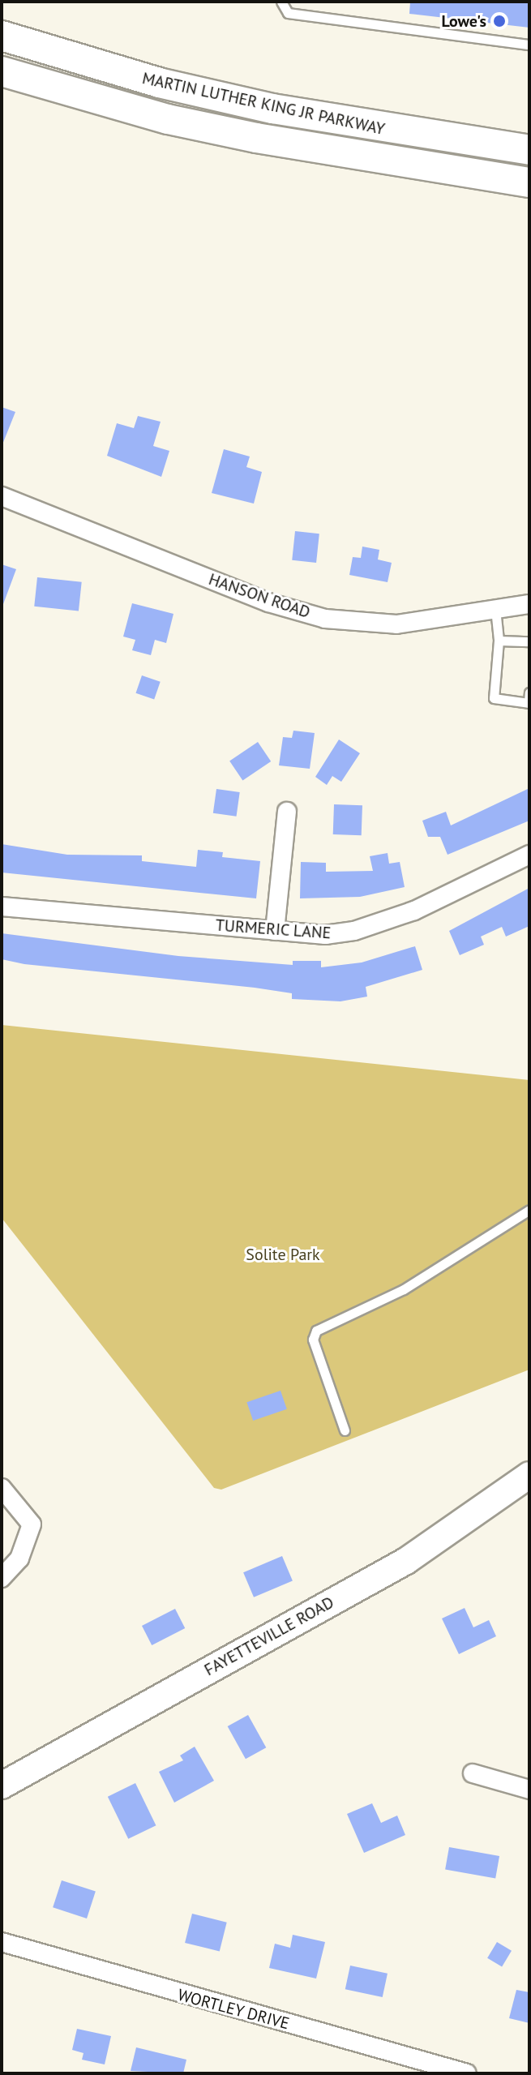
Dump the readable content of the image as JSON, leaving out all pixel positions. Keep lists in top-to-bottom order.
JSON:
{
  "streets": {
    "main road": ["MARTIN LUTHER KING JR PARKWAY", "FAYETTEVILLE ROAD"],
    "street": ["HANSON ROAD", "TURMERIC LANE", "WORTLEY DRIVE"]
  },
  "parks": ["Solite Park"],
  "places": ["Lowe's"]
}
